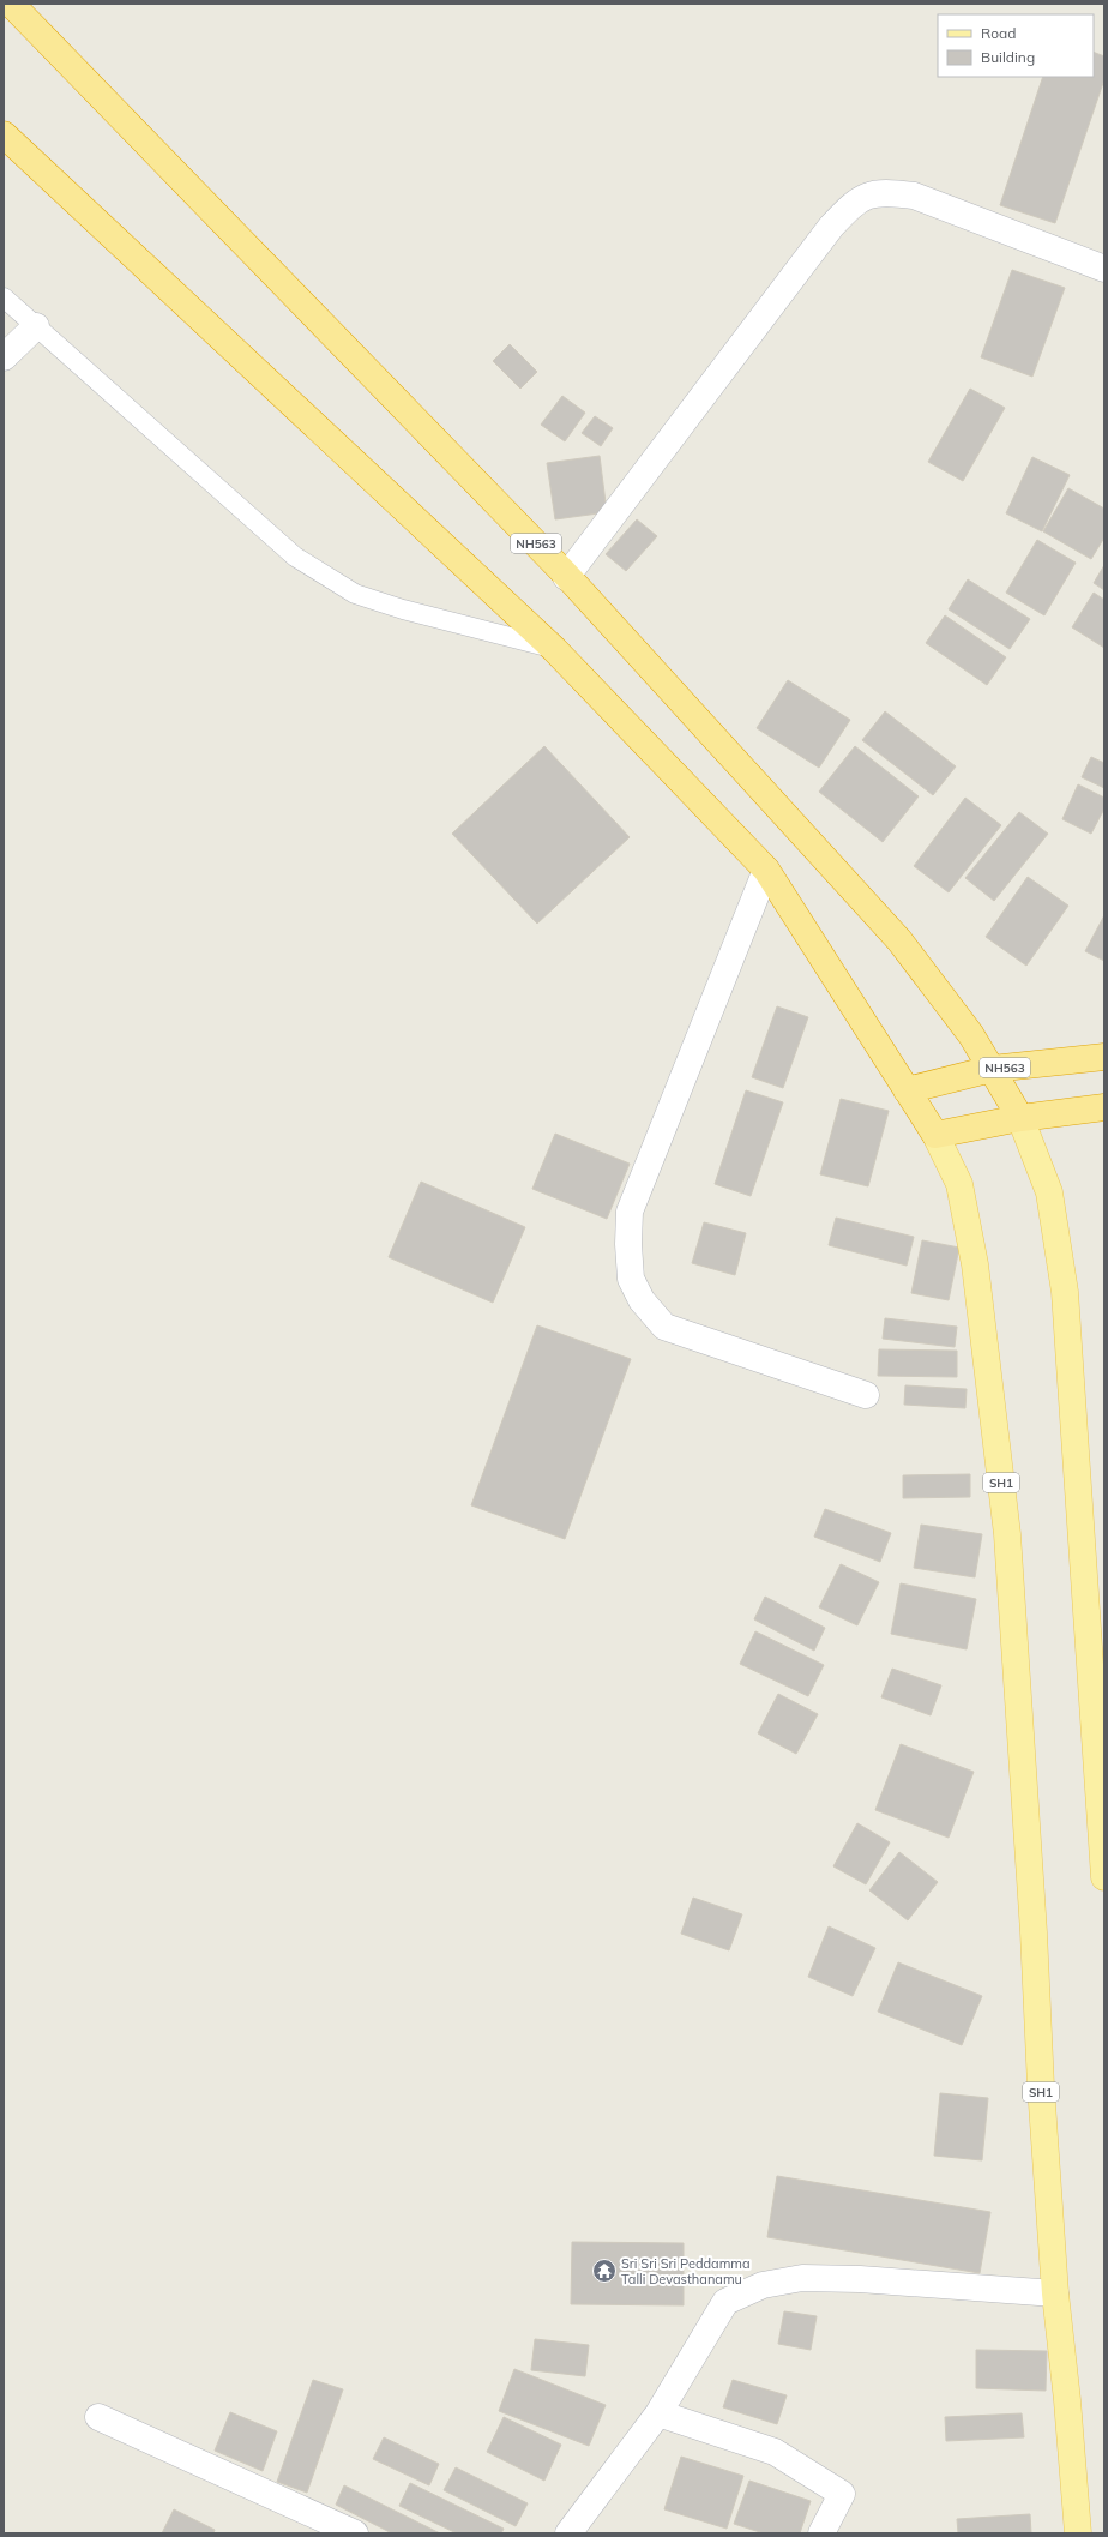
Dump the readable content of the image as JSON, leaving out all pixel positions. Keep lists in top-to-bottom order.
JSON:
{
  "streets": {
    "highway": ["NH563"],
    "main road": ["SH1"]
  },
  "places": {
    "temple": ["Sri Sri Sri Peddamma Talli Devasthanamu"]
  },
  "legend": ["Road", "Building"]
}
